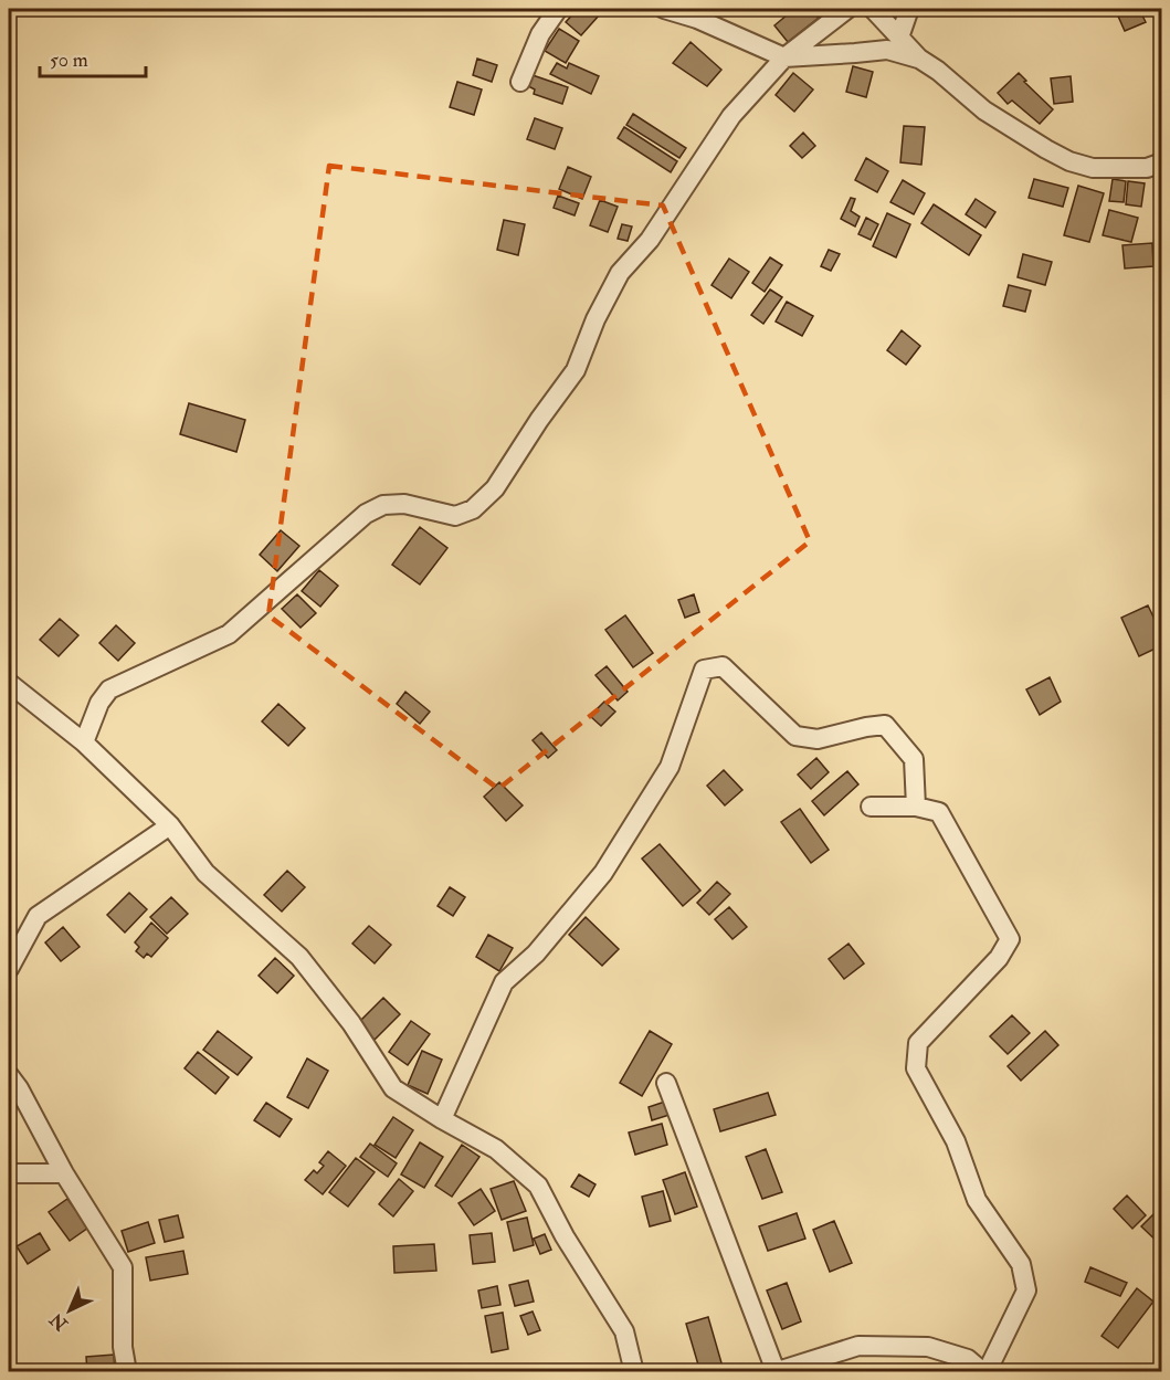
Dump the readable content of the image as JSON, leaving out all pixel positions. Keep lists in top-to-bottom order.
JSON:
{
  "scale_bar": "50 m",
  "north": "bottom left"
}
